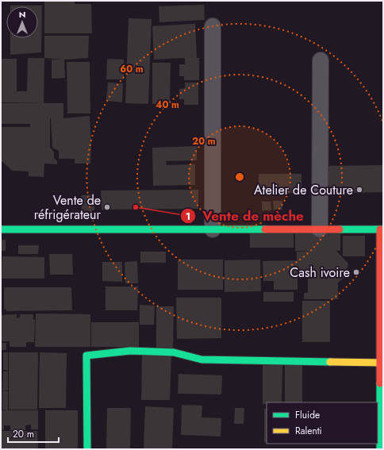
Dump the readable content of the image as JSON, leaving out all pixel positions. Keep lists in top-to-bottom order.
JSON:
{
  "places": [
    "Atelier de Couture",
    "Vente de réfrigérateur",
    "Vente de mèche",
    "Cash ivoire"
  ],
  "legend": ["Fluide", "Ralenti"],
  "scale_bar": "20 m",
  "north": "top",
  "rings": ["60 m", "40 m", "20 m"]
}
